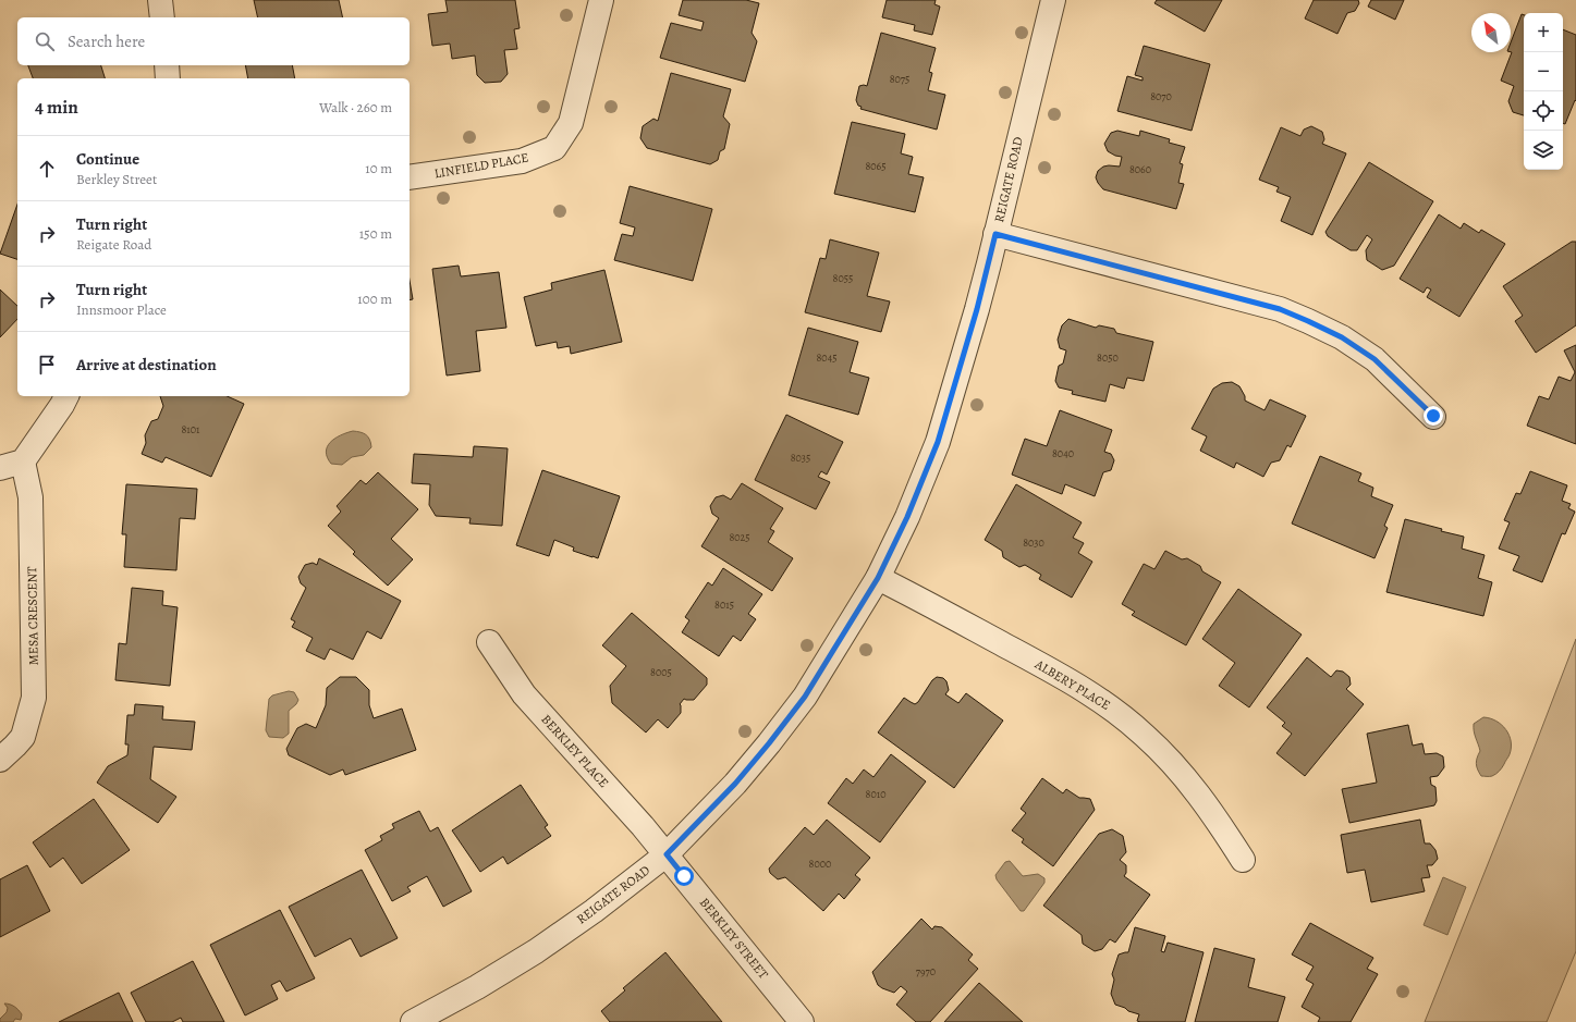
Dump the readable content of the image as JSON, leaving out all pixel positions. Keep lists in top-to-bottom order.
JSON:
{
  "streets": {
    "street": [
      "LINFIELD PLACE",
      "REIGATE ROAD",
      "MESA CRESCENT",
      "ALBERY PLACE",
      "BERKLEY PLACE",
      "BERKLEY STREET"
    ]
  },
  "crossings": [
    ["REIGATE ROAD", "ALBERY PLACE"],
    ["REIGATE ROAD", "BERKLEY PLACE"],
    ["REIGATE ROAD", "BERKLEY STREET"],
    ["BERKLEY PLACE", "BERKLEY STREET"]
  ],
  "house_numbers": [
    "8075",
    "8070",
    "8065",
    "8060",
    "8055",
    "8045",
    "8050",
    "8101",
    "8040",
    "8035",
    "8025",
    "8030",
    "8015",
    "8005",
    "8010",
    "8000",
    "7970"
  ],
  "north": "top left",
  "page": {
    "map_buttons": ["+", "−"],
    "search": "Search here",
    "heading": ["4 min", "Walk · 260 m"],
    "list": [
      ["Continue", "Berkley Street", "10 m"],
      ["Turn right", "Reigate Road", "150 m"],
      ["Turn right", "Innsmoor Place", "100 m"],
      "Arrive at destination"
    ]
  }
}
